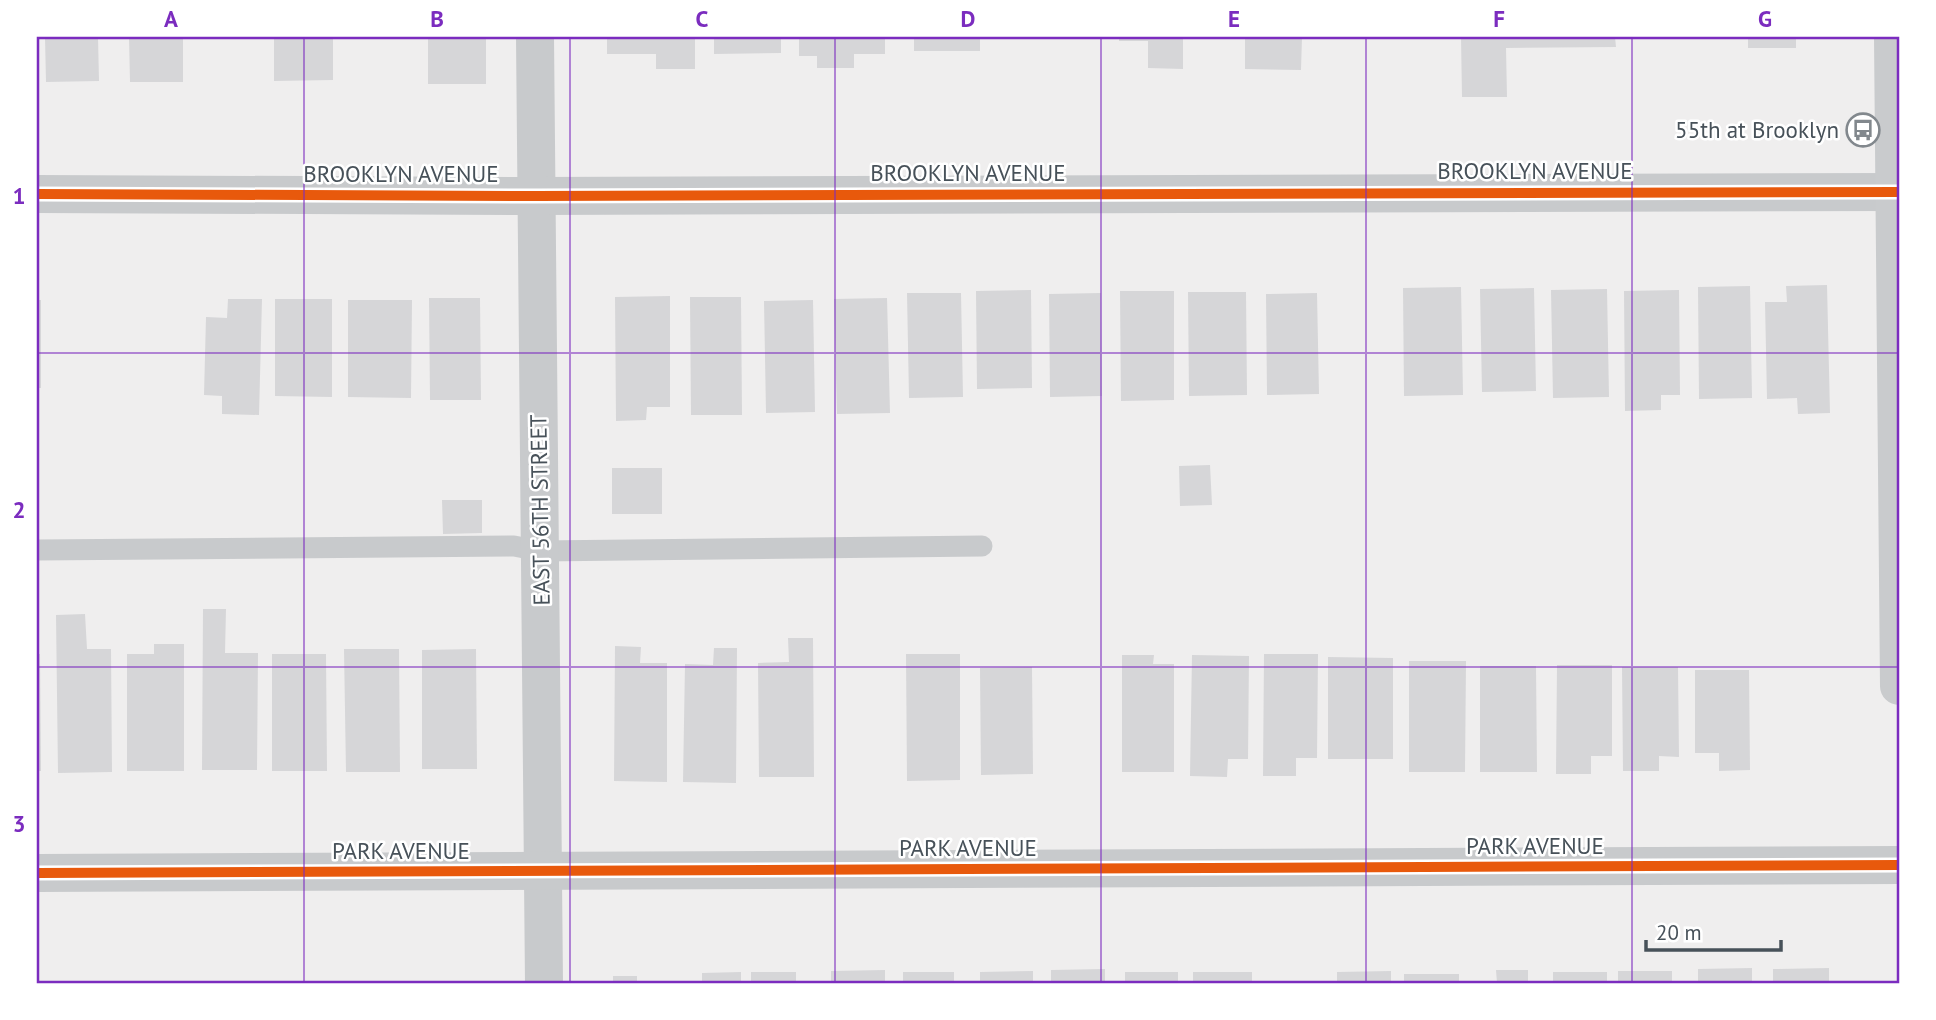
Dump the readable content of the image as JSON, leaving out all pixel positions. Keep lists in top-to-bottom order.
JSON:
{
  "streets": {
    "street": ["BROOKLYN AVENUE", "EAST 56TH STREET", "PARK AVENUE"]
  },
  "crossings": [
    ["BROOKLYN AVENUE", "EAST 56TH STREET"],
    ["EAST 56TH STREET", "PARK AVENUE"]
  ],
  "places": {
    "bus stop": ["55th at Brooklyn"]
  },
  "scale_bar": "20 m",
  "grid": {
    "columns": [
      "A",
      "B",
      "C",
      "D",
      "E",
      "F",
      "G"
    ],
    "rows": ["1", "2", "3"]
  }
}
